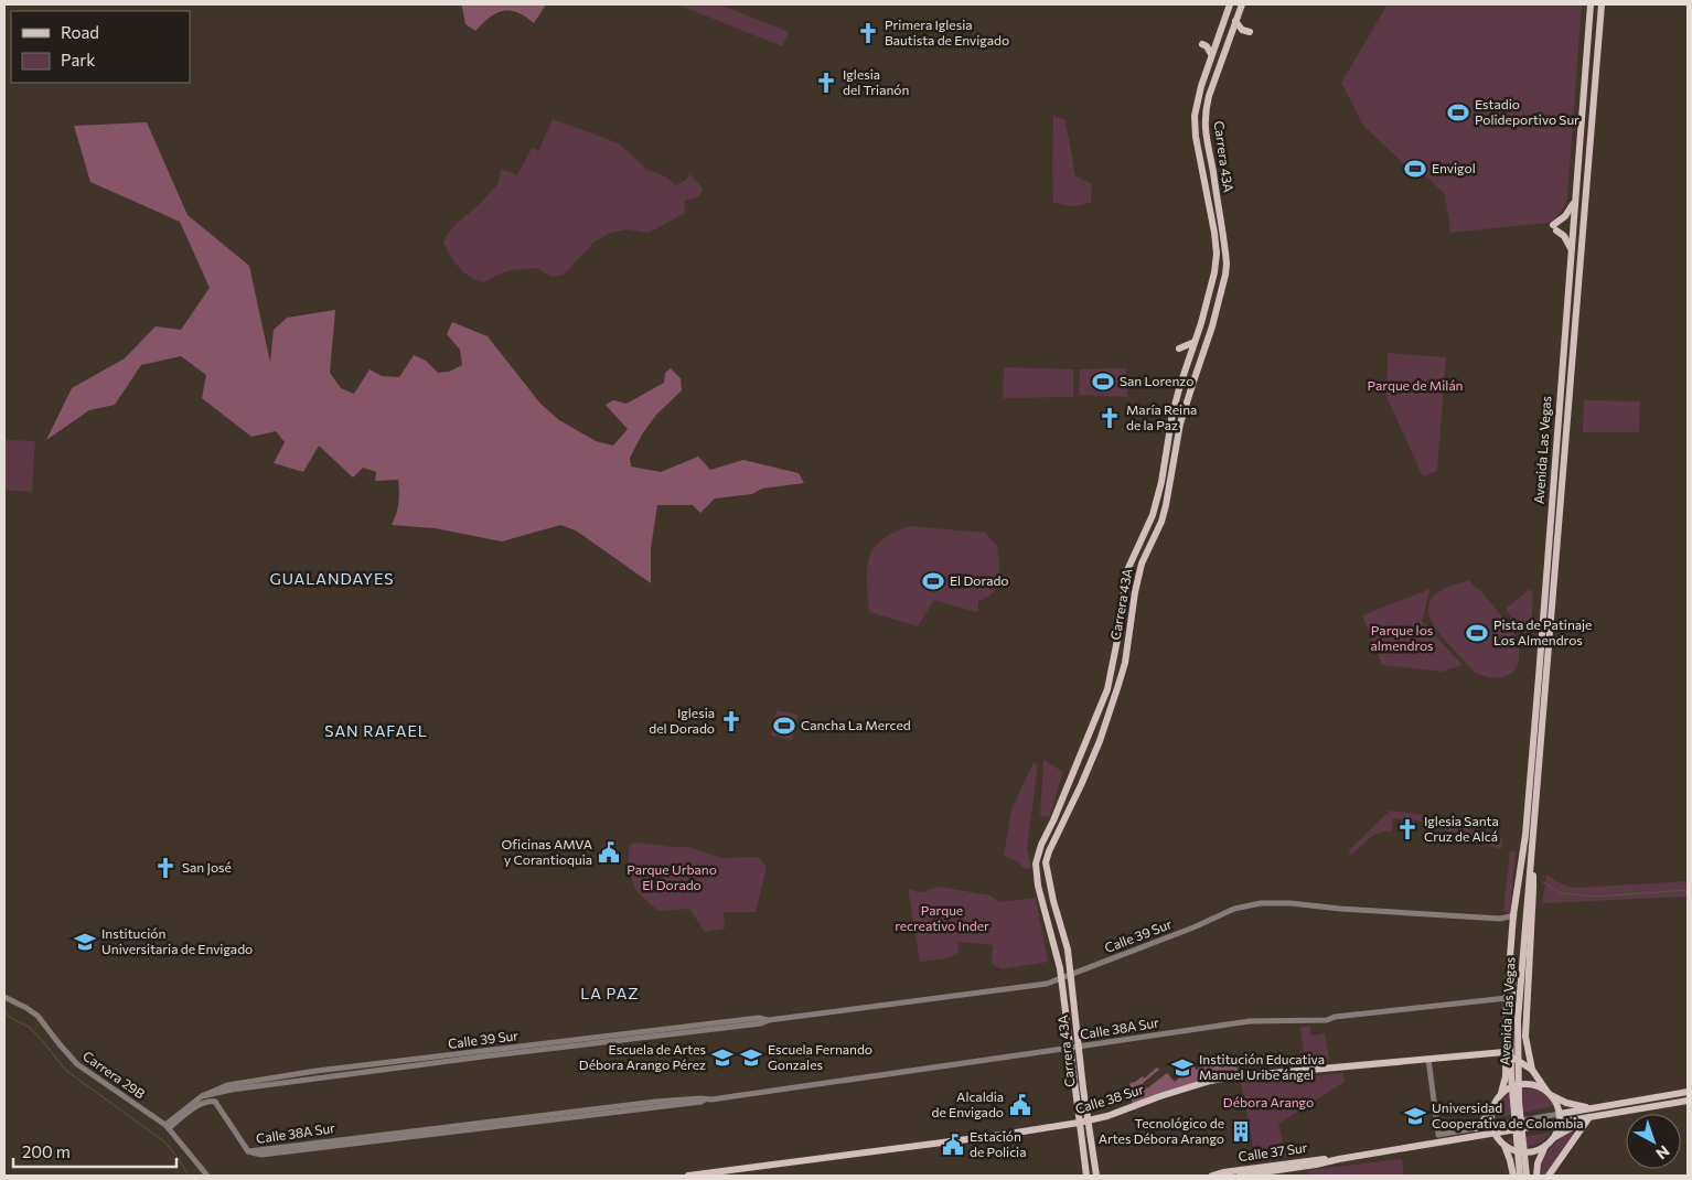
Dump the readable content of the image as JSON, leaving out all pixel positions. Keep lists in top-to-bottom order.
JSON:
{
  "streets": {
    "main road": [
      "Carrera 43A",
      "Avenida Las Vegas",
      "Calle 38 Sur",
      "Calle 37 Sur"
    ],
    "street": ["Calle 39 Sur", "Calle 38A Sur", "Carrera 29B"]
  },
  "crossings": [
    ["Carrera 43A", "Calle 39 Sur"],
    ["Carrera 43A", "Calle 38A Sur"],
    ["Carrera 43A", "Calle 38 Sur"],
    ["Avenida Las Vegas", "Calle 39 Sur"],
    ["Avenida Las Vegas", "Calle 38A Sur"],
    ["Avenida Las Vegas", "Calle 38 Sur"],
    ["Calle 39 Sur", "Carrera 29B"],
    ["Calle 38 Sur", "Calle 37 Sur"]
  ],
  "districts": ["GUALANDAYES", "SAN RAFAEL", "LA PAZ"],
  "parks": [
    "Parque de Milán",
    "Parque los almendros",
    "Parque Urbano El Dorado",
    "Parque recreativo Inder",
    "Débora Arango"
  ],
  "places": {
    "church": [
      "Primera Iglesia Bautista de Envigado",
      "Iglesia del Trianón",
      "María Reina de la Paz",
      "Iglesia del Dorado",
      "Iglesia Santa Cruz de Alcá",
      "San José"
    ],
    "sports": [
      "Estadio Polideportivo Sur",
      "Envigol",
      "San Lorenzo",
      "El Dorado",
      "Pista de Patinaje Los Almendros",
      "Cancha La Merced"
    ],
    "public building": ["Oficinas AMVA y Corantioquia", "Alcaldia de Envigado", "Estación de Policia"],
    "school or university": [
      "Institución Universitaria de Envigado",
      "Escuela de Artes Débora Arango Pérez",
      "Escuela Fernando Gonzales",
      "Institución Educativa Manuel Uribe ángel",
      "Universidad Cooperativa de Colombia"
    ],
    "building": ["Tecnológico de Artes Débora Arango"]
  },
  "legend": ["Road", "Park"],
  "scale_bar": "200 m",
  "north": "bottom right"
}
